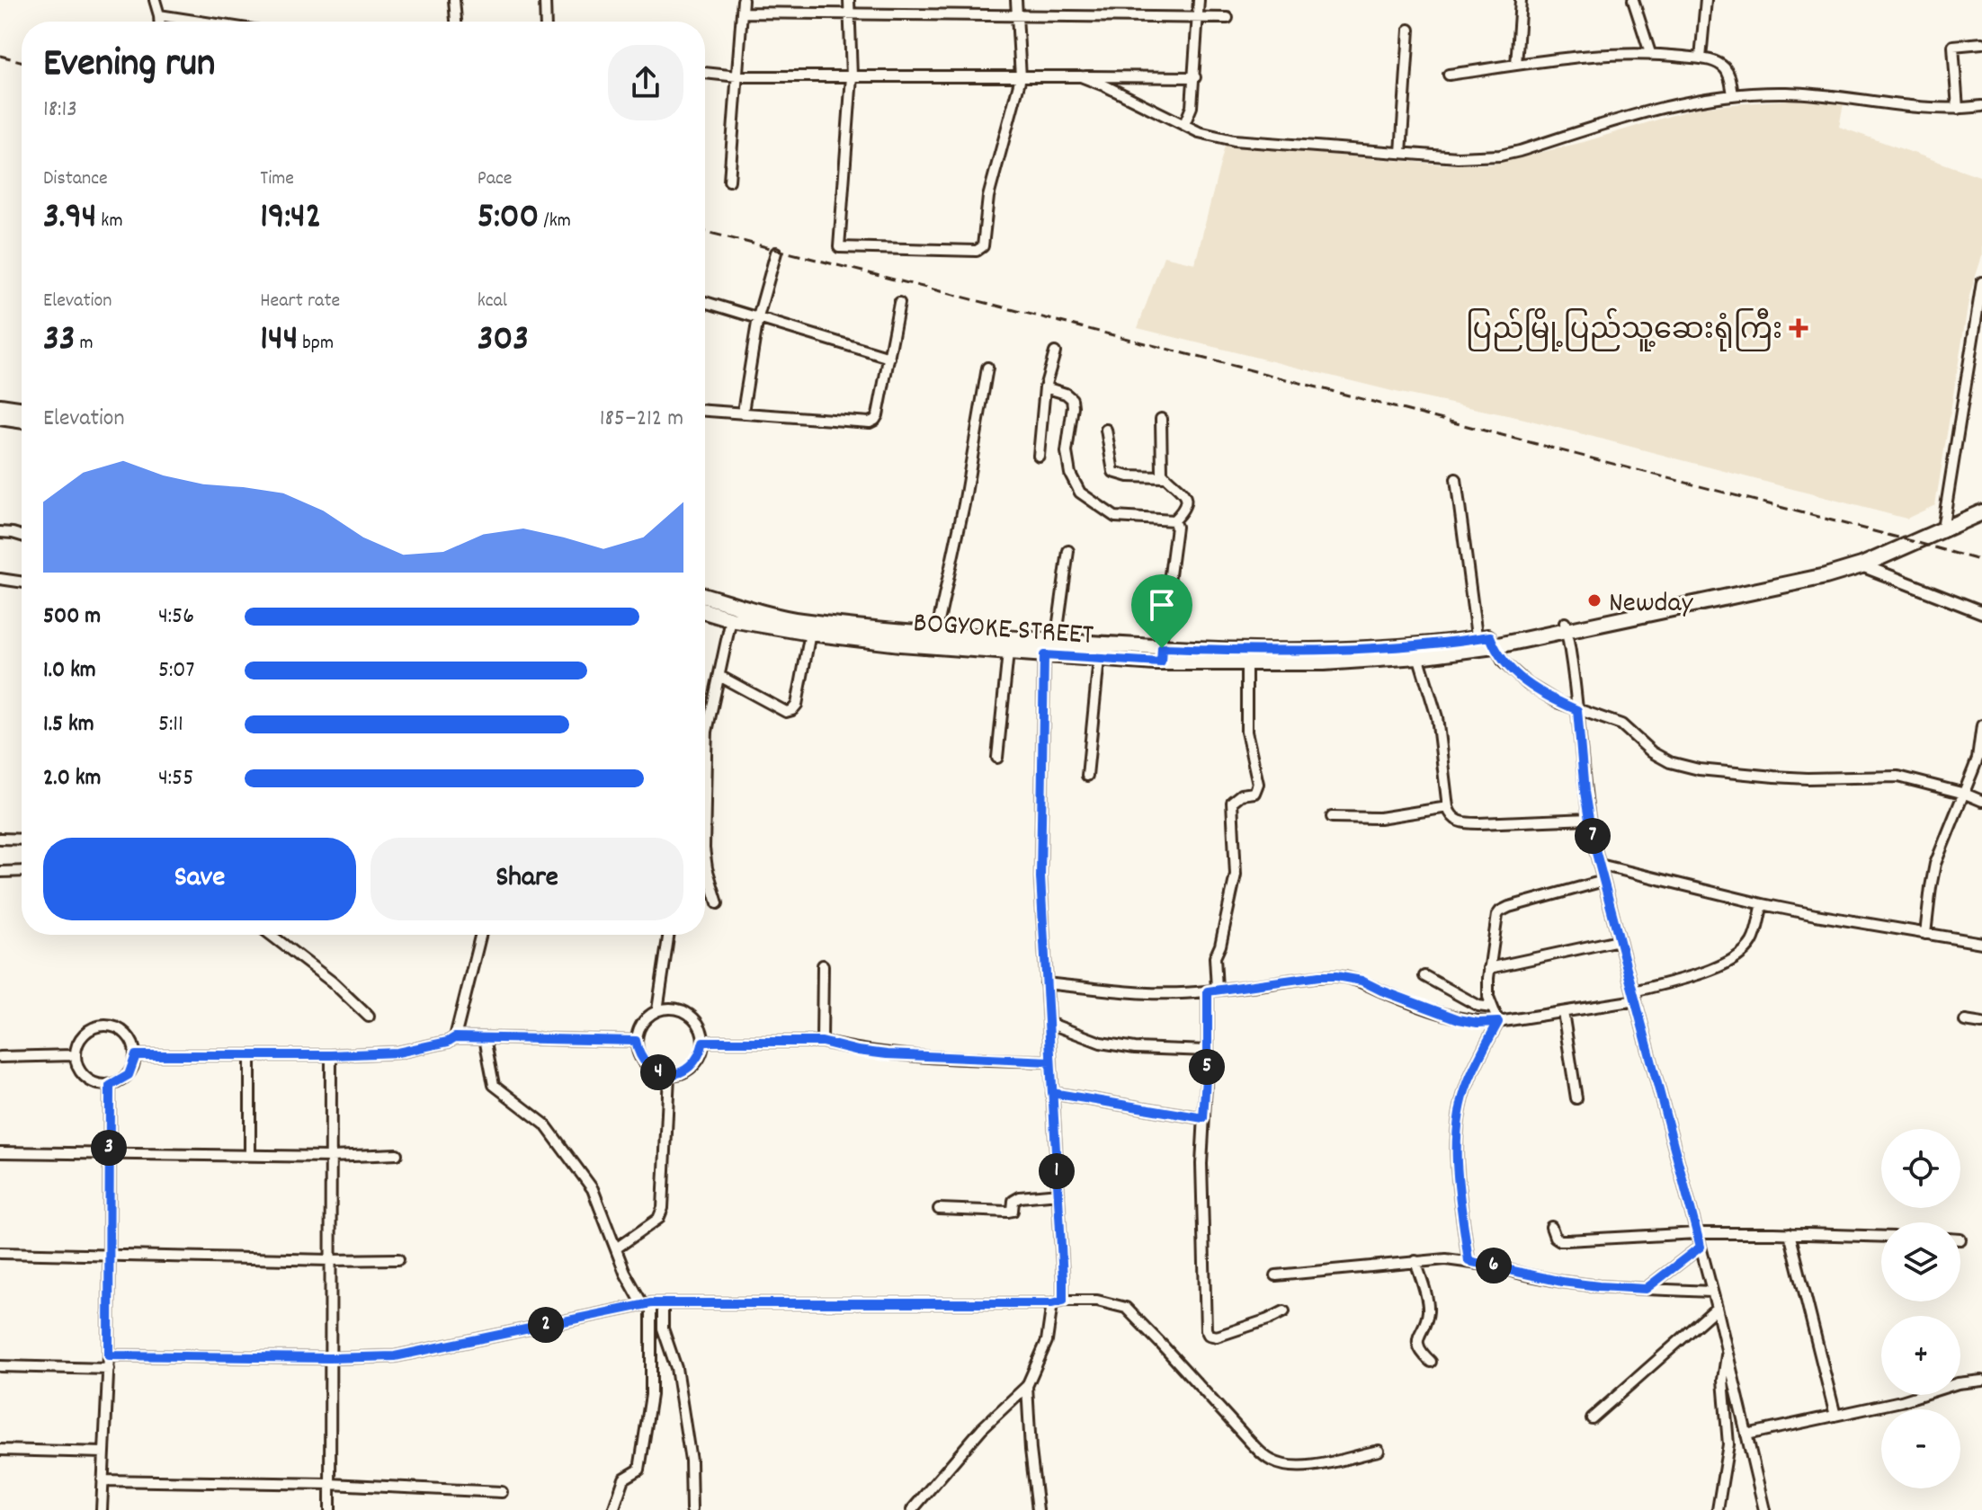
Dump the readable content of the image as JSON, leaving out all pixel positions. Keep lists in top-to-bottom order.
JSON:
{
  "streets": {
    "main road": ["BOGYOKE STREET"]
  },
  "places": {
    "health": ["ပြည်မြို့ပြည်သူ့ဆေးရုံကြီး"],
    "other": ["Newday"]
  },
  "page": {
    "heading": ["Evening run", "18:13"],
    "stats": [
      ["Distance", "3.94 km"],
      ["Time", "19:42"],
      ["Pace", "5:00 /km"],
      ["Elevation", "33 m"],
      ["Heart rate", "144 bpm"],
      ["kcal", "303"]
    ],
    "chart": ["Elevation", "185–212 m"],
    "list": [
      {
        "name": "500 m",
        "note": "4:56"
      },
      {
        "name": "1.0 km",
        "note": "5:07"
      },
      {
        "name": "1.5 km",
        "note": "5:11"
      },
      {
        "name": "2.0 km",
        "note": "4:55"
      }
    ],
    "pins": [
      "7",
      "5",
      "4",
      "3",
      "1",
      "6",
      "2"
    ],
    "buttons": ["Save", "Share"],
    "map_buttons": ["+", "−"]
  }
}
